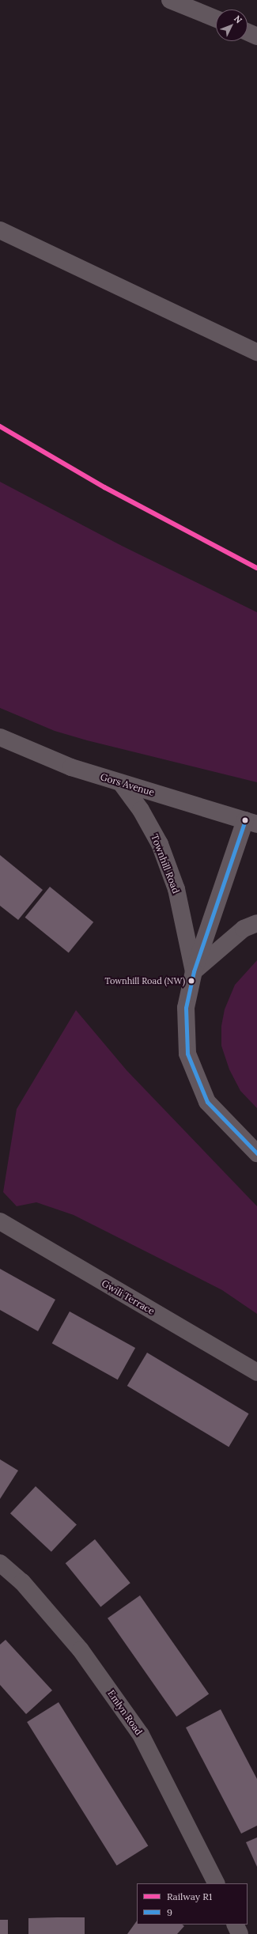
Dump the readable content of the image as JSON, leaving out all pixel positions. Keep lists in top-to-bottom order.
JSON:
{
  "streets": {
    "street": [
      "Gors Avenue",
      "Townhill Road",
      "Gwili Terrace",
      "Emlyn Road"
    ]
  },
  "crossings": [
    ["Gors Avenue", "Townhill Road"]
  ],
  "places": ["Townhill Road (NW)"],
  "lines": ["rail line R1", "transit line 9"],
  "legend": ["Railway R1", "9"],
  "north": "top right"
}
